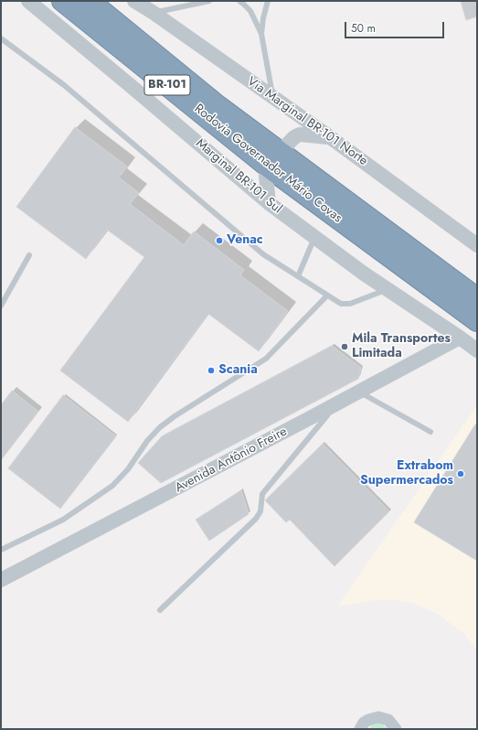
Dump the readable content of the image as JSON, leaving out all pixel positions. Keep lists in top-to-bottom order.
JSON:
{
  "streets": {
    "highway": ["BR-101", "Rodovia Governador Mário Covas"],
    "street": ["Via Marginal BR-101 Norte", "Marginal BR-101 Sul", "Avenida Antônio Freire"]
  },
  "crossings": [
    ["Marginal BR-101 Sul", "Avenida Antônio Freire"]
  ],
  "places": [
    "Venac",
    "Mila Transportes Limitada",
    "Scania",
    "Extrabom Supermercados"
  ],
  "scale_bar": "50 m"
}
